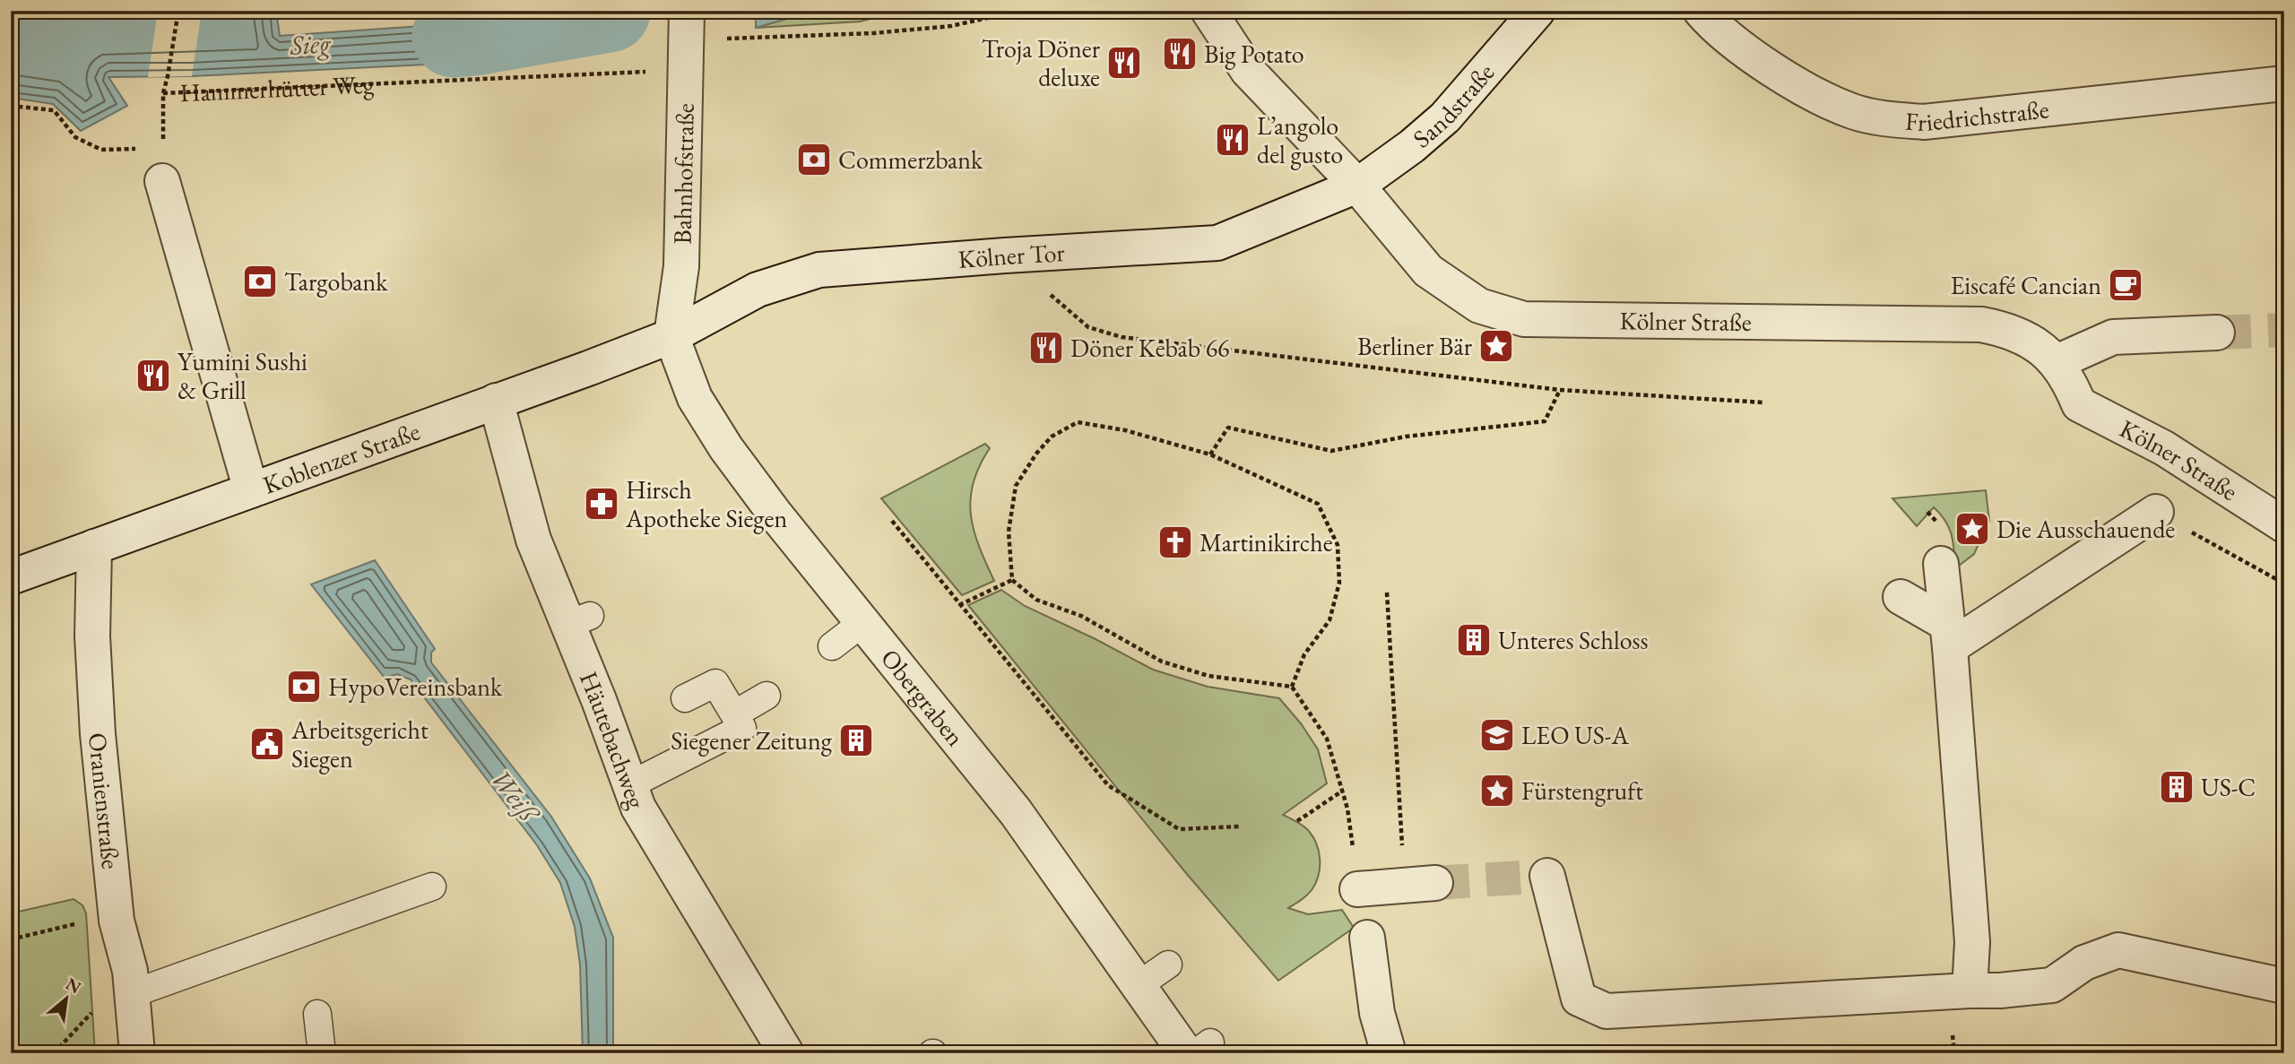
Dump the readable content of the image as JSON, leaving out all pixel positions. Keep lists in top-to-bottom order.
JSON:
{
  "streets": {
    "street": [
      "Sandstraße",
      "Friedrichstraße",
      "Bahnhofstraße",
      "Kölner Tor",
      "Kölner Straße",
      "Koblenzer Straße",
      "Obergraben",
      "Häutebachweg",
      "Oranienstraße"
    ],
    "path": ["Hammerhütter Weg"]
  },
  "crossings": [
    ["Hammerhütter Weg", "Bahnhofstraße"],
    ["Sandstraße", "Kölner Tor"],
    ["Sandstraße", "Kölner Straße"],
    ["Bahnhofstraße", "Kölner Tor"],
    ["Bahnhofstraße", "Koblenzer Straße"],
    ["Bahnhofstraße", "Obergraben"],
    ["Kölner Tor", "Kölner Straße"],
    ["Kölner Tor", "Koblenzer Straße"],
    ["Kölner Tor", "Obergraben"],
    ["Koblenzer Straße", "Obergraben"],
    ["Koblenzer Straße", "Häutebachweg"],
    ["Koblenzer Straße", "Oranienstraße"]
  ],
  "water": ["Sieg", "Weiß"],
  "places": {
    "restaurant": [
      "Big Potato",
      "Troja Döner deluxe",
      "L’angolo del gusto",
      "Döner Kebab 66",
      "Yumini Sushi & Grill"
    ],
    "bank": ["Commerzbank", "Targobank", "HypoVereinsbank"],
    "cafe": ["Eiscafé Cancian"],
    "place": ["Berliner Bär", "Die Ausschauende", "Fürstengruft"],
    "pharmacy": ["Hirsch Apotheke Siegen"],
    "church": ["Martinikirche"],
    "building": ["Unteres Schloss", "Siegener Zeitung", "US-C"],
    "school or university": ["LEO US-A"],
    "public building": ["Arbeitsgericht Siegen"]
  },
  "north": "top right"
}
